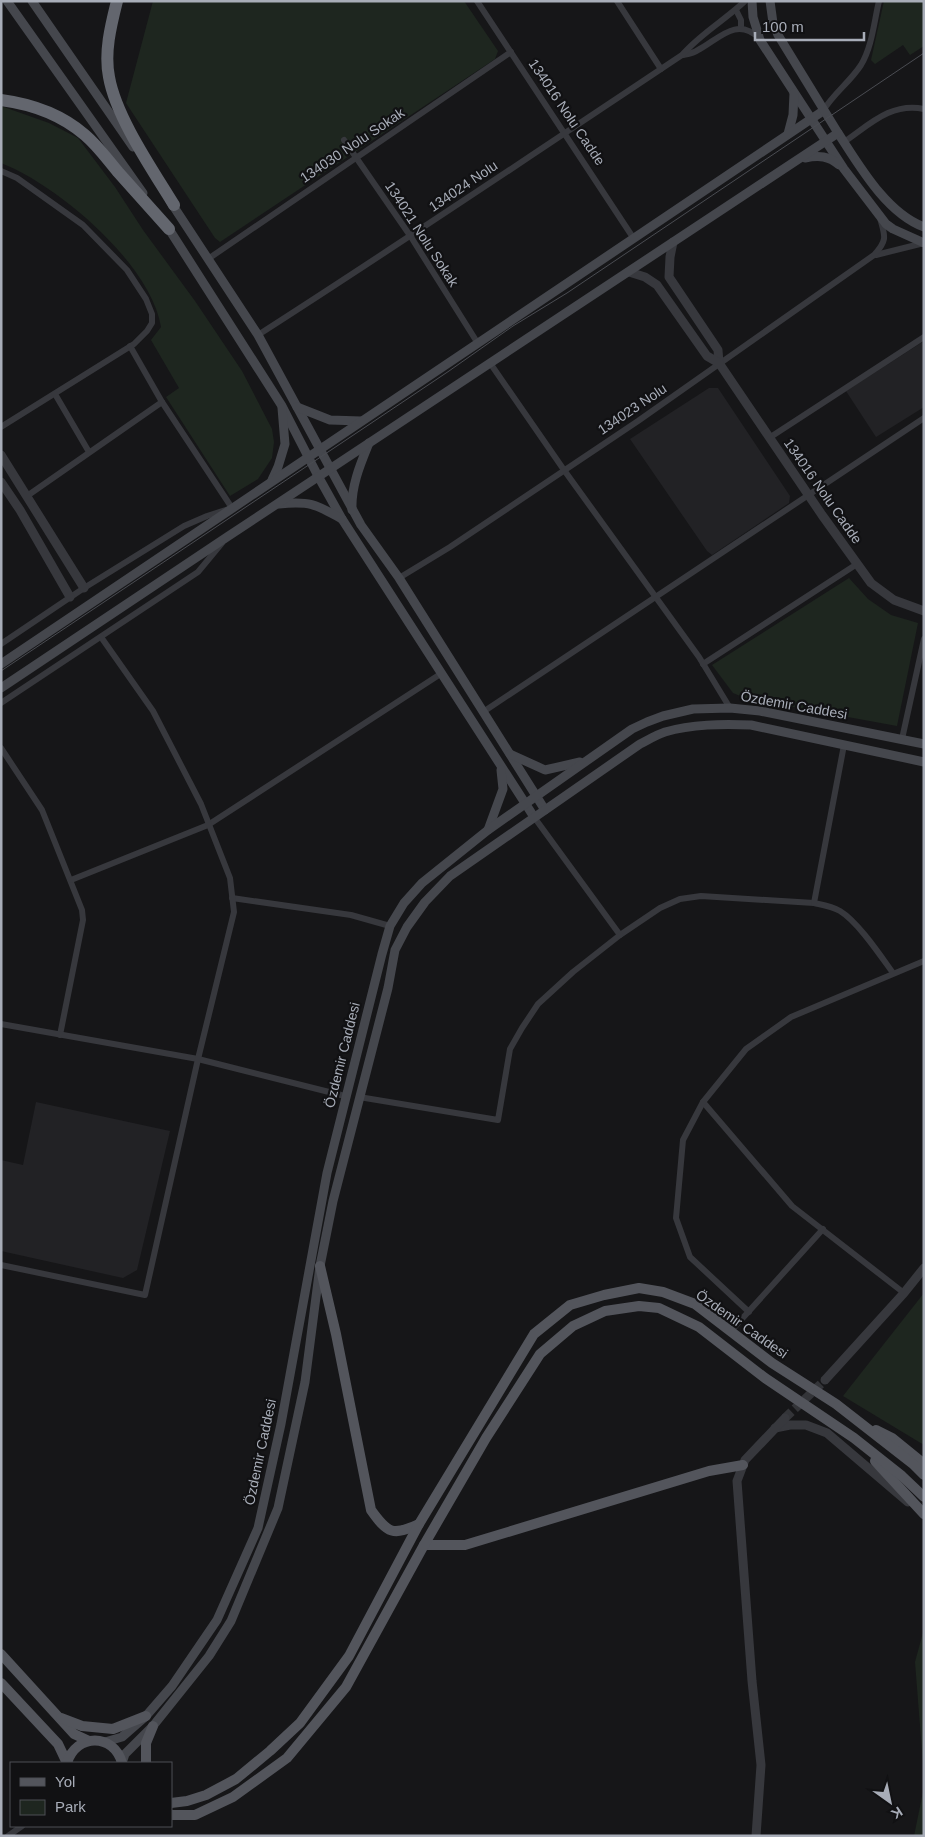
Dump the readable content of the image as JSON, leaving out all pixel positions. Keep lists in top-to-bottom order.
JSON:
{
  "streets": {
    "main road": ["Özdemir Caddesi"],
    "street": [
      "134016 Nolu Cadde",
      "134030 Nolu Sokak",
      "134024 Nolu",
      "134021 Nolu Sokak",
      "134023 Nolu"
    ]
  },
  "crossings": [
    ["134016 Nolu Cadde", "134030 Nolu Sokak"],
    ["134016 Nolu Cadde", "134024 Nolu"],
    ["134016 Nolu Cadde", "134023 Nolu"],
    ["134030 Nolu Sokak", "134021 Nolu Sokak"],
    ["134024 Nolu", "134021 Nolu Sokak"]
  ],
  "legend": ["Yol", "Park"],
  "scale_bar": "100 m",
  "north": "bottom right"
}
